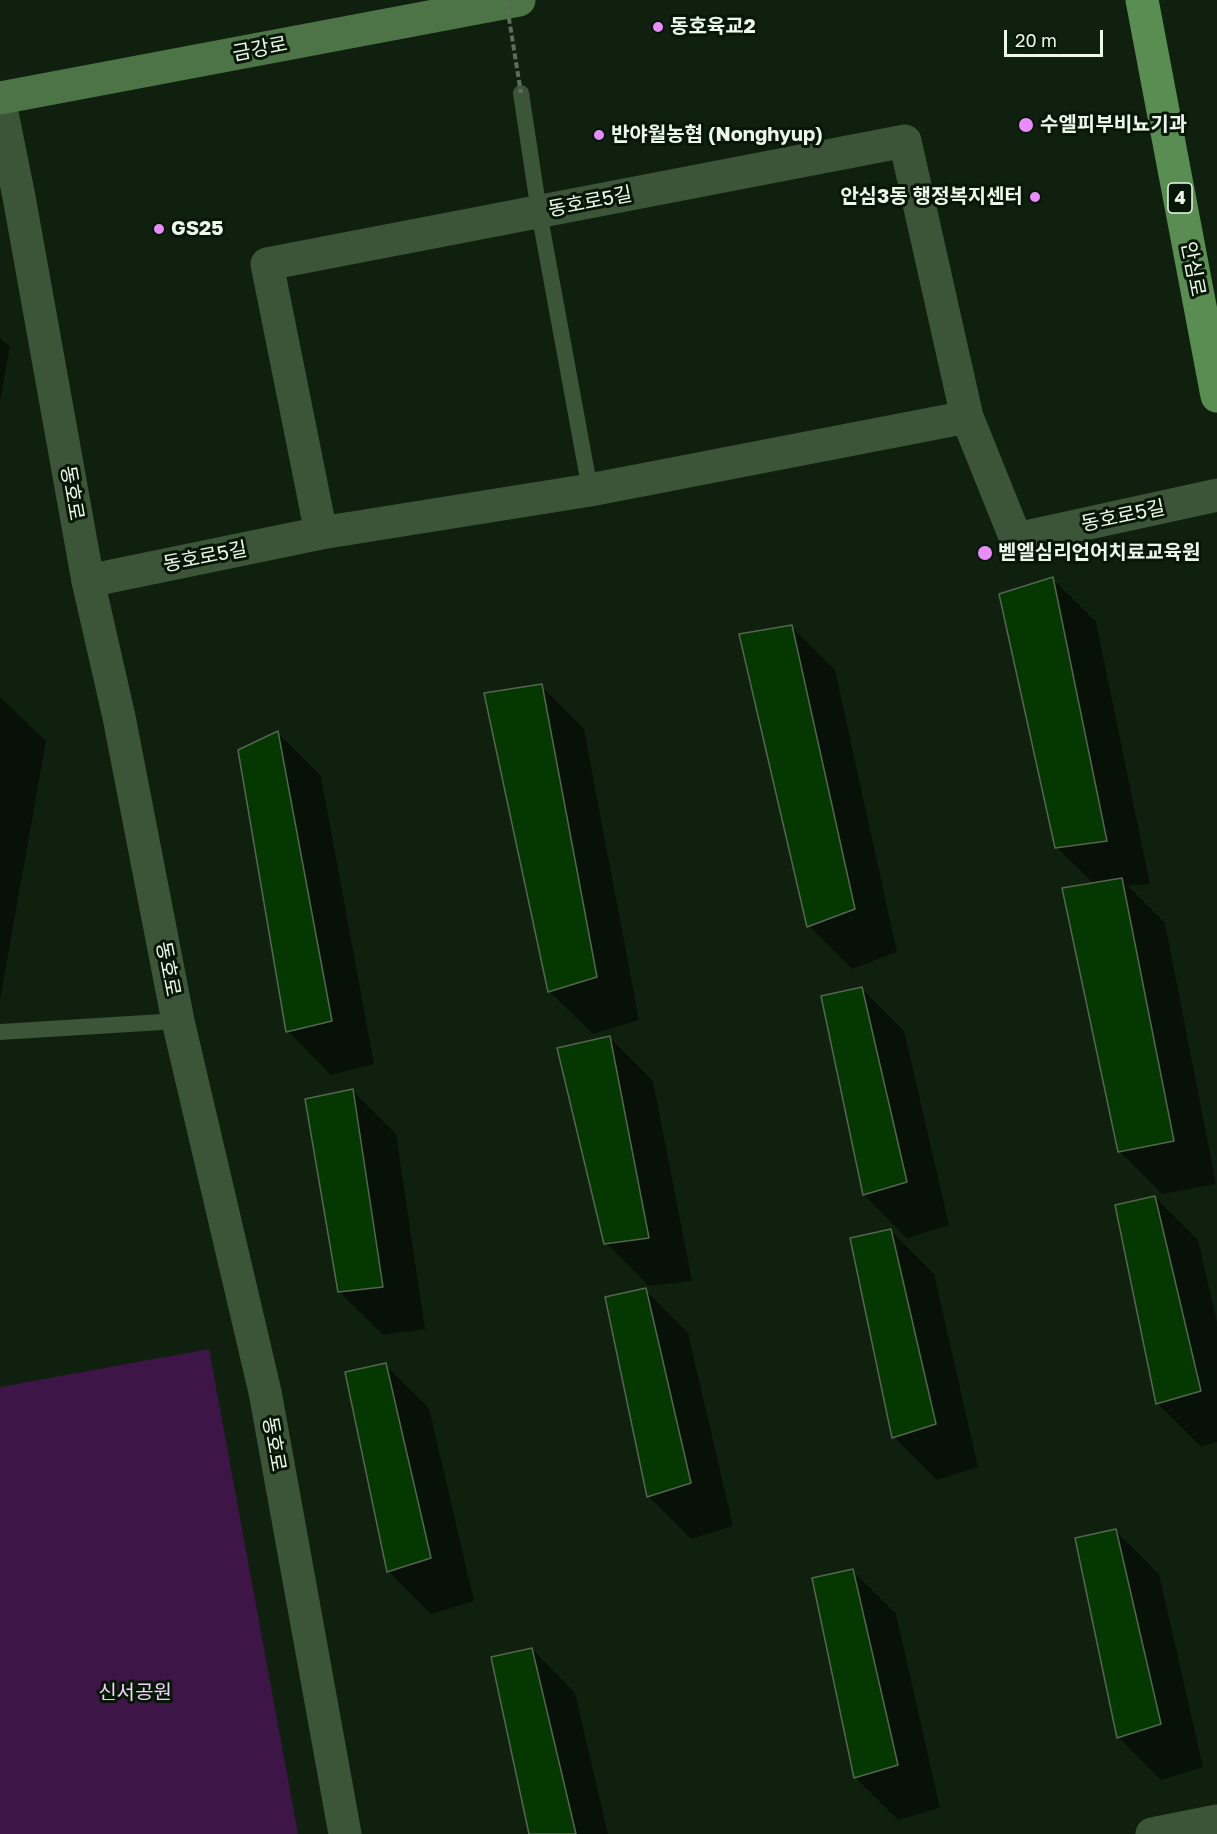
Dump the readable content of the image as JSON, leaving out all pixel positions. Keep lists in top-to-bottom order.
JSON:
{
  "streets": {
    "main road": ["금강로", "4", "안심로"],
    "street": ["동호로5길", "동호로"]
  },
  "crossings": [
    ["동호로5길", "동호로"]
  ],
  "parks": ["신서공원"],
  "places": [
    "동호육교2",
    "수엘피부비뇨기과",
    "반야월농협 (Nonghyup)",
    "안심3동 행정복지센터",
    "GS25",
    "벧엘심리언어치료교육원"
  ],
  "scale_bar": "20 m"
}
